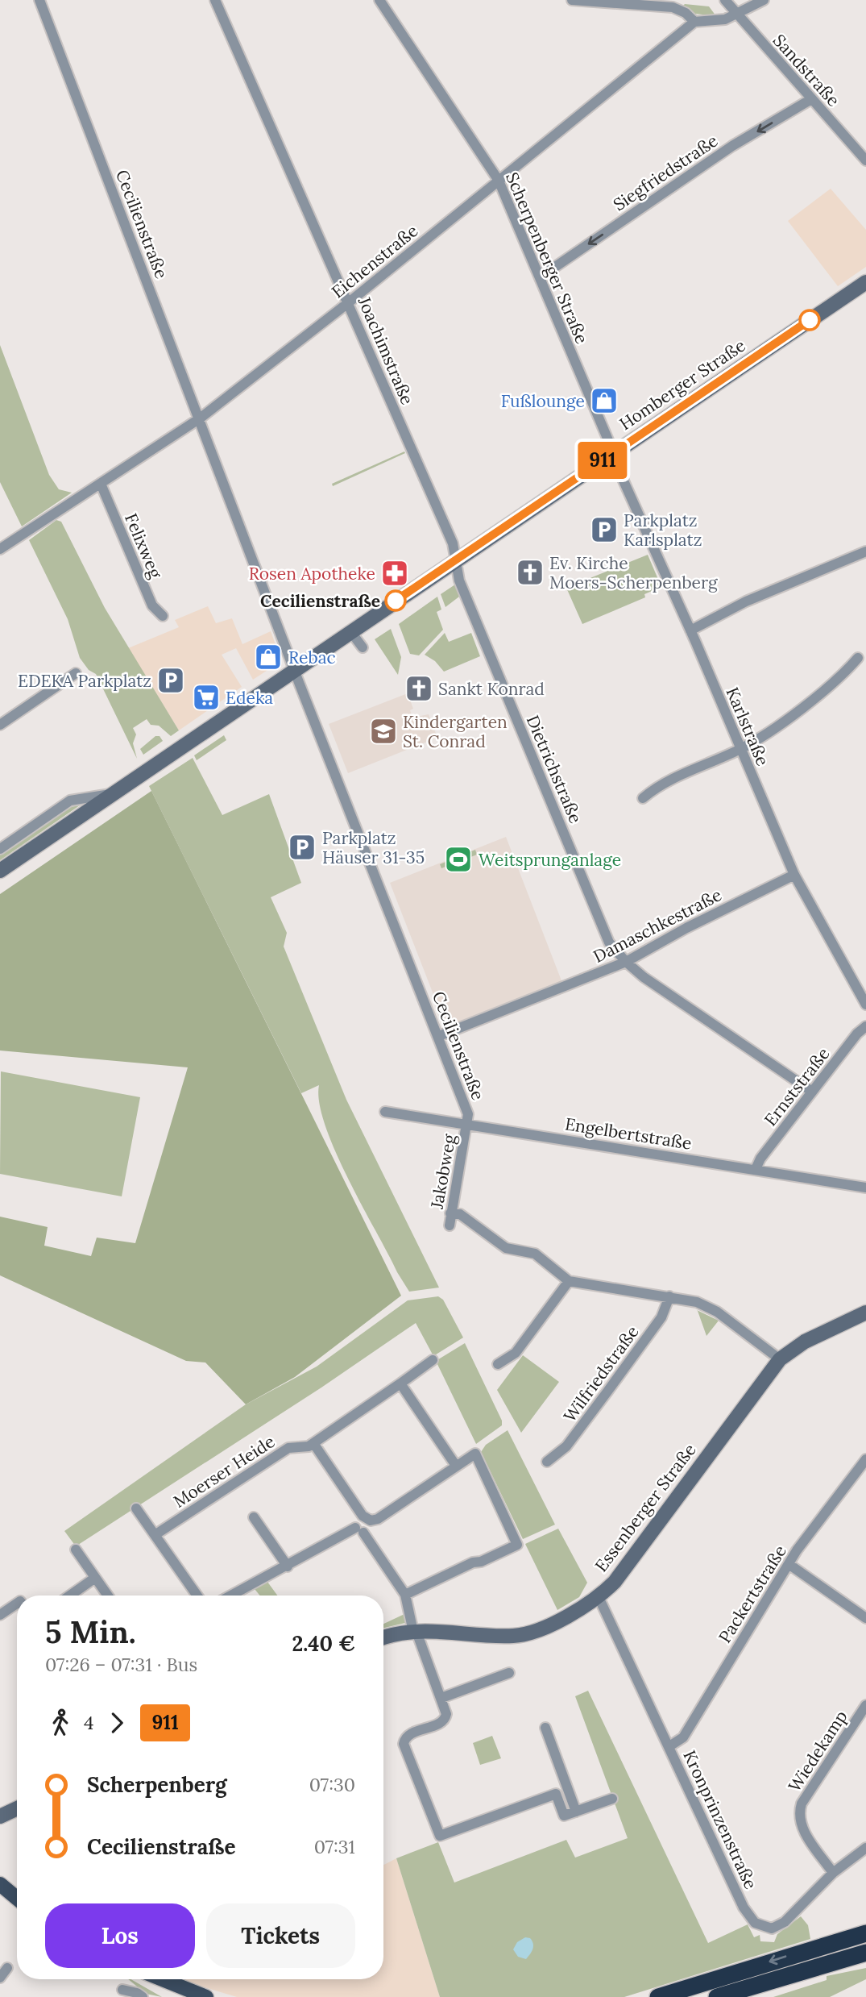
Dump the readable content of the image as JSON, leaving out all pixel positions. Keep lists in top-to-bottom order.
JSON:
{
  "streets": {
    "main road": ["Homberger Straße", "Essenberger Straße"],
    "street": [
      "Sandstraße",
      "Siegfriedstraße",
      "Cecilienstraße",
      "Scherpenberger Straße",
      "Eichenstraße",
      "Joachimstraße",
      "Felixweg",
      "Karlstraße",
      "Dietrichstraße",
      "Damaschkestraße",
      "Ernststraße",
      "Engelbertstraße",
      "Jakobweg",
      "Wilfriedstraße",
      "Moerser Heide",
      "Packertstraße",
      "Wiedekamp",
      "Kronprinzenstraße"
    ]
  },
  "crossings": [
    ["Sandstraße", "Siegfriedstraße"],
    ["Siegfriedstraße", "Scherpenberger Straße"],
    ["Cecilienstraße", "Eichenstraße"],
    ["Cecilienstraße", "Homberger Straße"],
    ["Cecilienstraße", "Damaschkestraße"],
    ["Cecilienstraße", "Engelbertstraße"],
    ["Cecilienstraße", "Jakobweg"],
    ["Scherpenberger Straße", "Eichenstraße"],
    ["Scherpenberger Straße", "Homberger Straße"],
    ["Scherpenberger Straße", "Karlstraße"],
    ["Eichenstraße", "Joachimstraße"],
    ["Eichenstraße", "Felixweg"],
    ["Joachimstraße", "Homberger Straße"],
    ["Joachimstraße", "Dietrichstraße"],
    ["Homberger Straße", "Karlstraße"],
    ["Homberger Straße", "Dietrichstraße"],
    ["Karlstraße", "Damaschkestraße"],
    ["Dietrichstraße", "Damaschkestraße"],
    ["Dietrichstraße", "Ernststraße"],
    ["Ernststraße", "Engelbertstraße"],
    ["Engelbertstraße", "Jakobweg"],
    ["Essenberger Straße", "Kronprinzenstraße"],
    ["Packertstraße", "Kronprinzenstraße"],
    ["Wiedekamp", "Kronprinzenstraße"]
  ],
  "one_way": ["Siegfriedstraße"],
  "places": {
    "shop": ["Fußlounge", "Rebac"],
    "parking": ["Parkplatz Karlsplatz", "EDEKA Parkplatz", "Parkplatz Häuser 31-35"],
    "church": ["Ev. Kirche Moers-Scherpenberg", "Sankt Konrad"],
    "pharmacy": ["Rosen Apotheke"],
    "other": ["Cecilienstraße"],
    "supermarket": ["Edeka"],
    "school or university": ["Kindergarten St. Conrad"],
    "sports": ["Weitsprunganlage"]
  },
  "lines": ["bus line 911"],
  "page": {
    "on_map": "911",
    "heading": ["5 Min.", "07:26 – 07:31 · Bus", "2.40 €"],
    "legs": ["4", "911"],
    "list": [
      {
        "name": "Scherpenberg",
        "value": "07:30"
      },
      {
        "name": "Cecilienstraße",
        "value": "07:31"
      }
    ],
    "buttons": ["Los", "Tickets"]
  }
}
